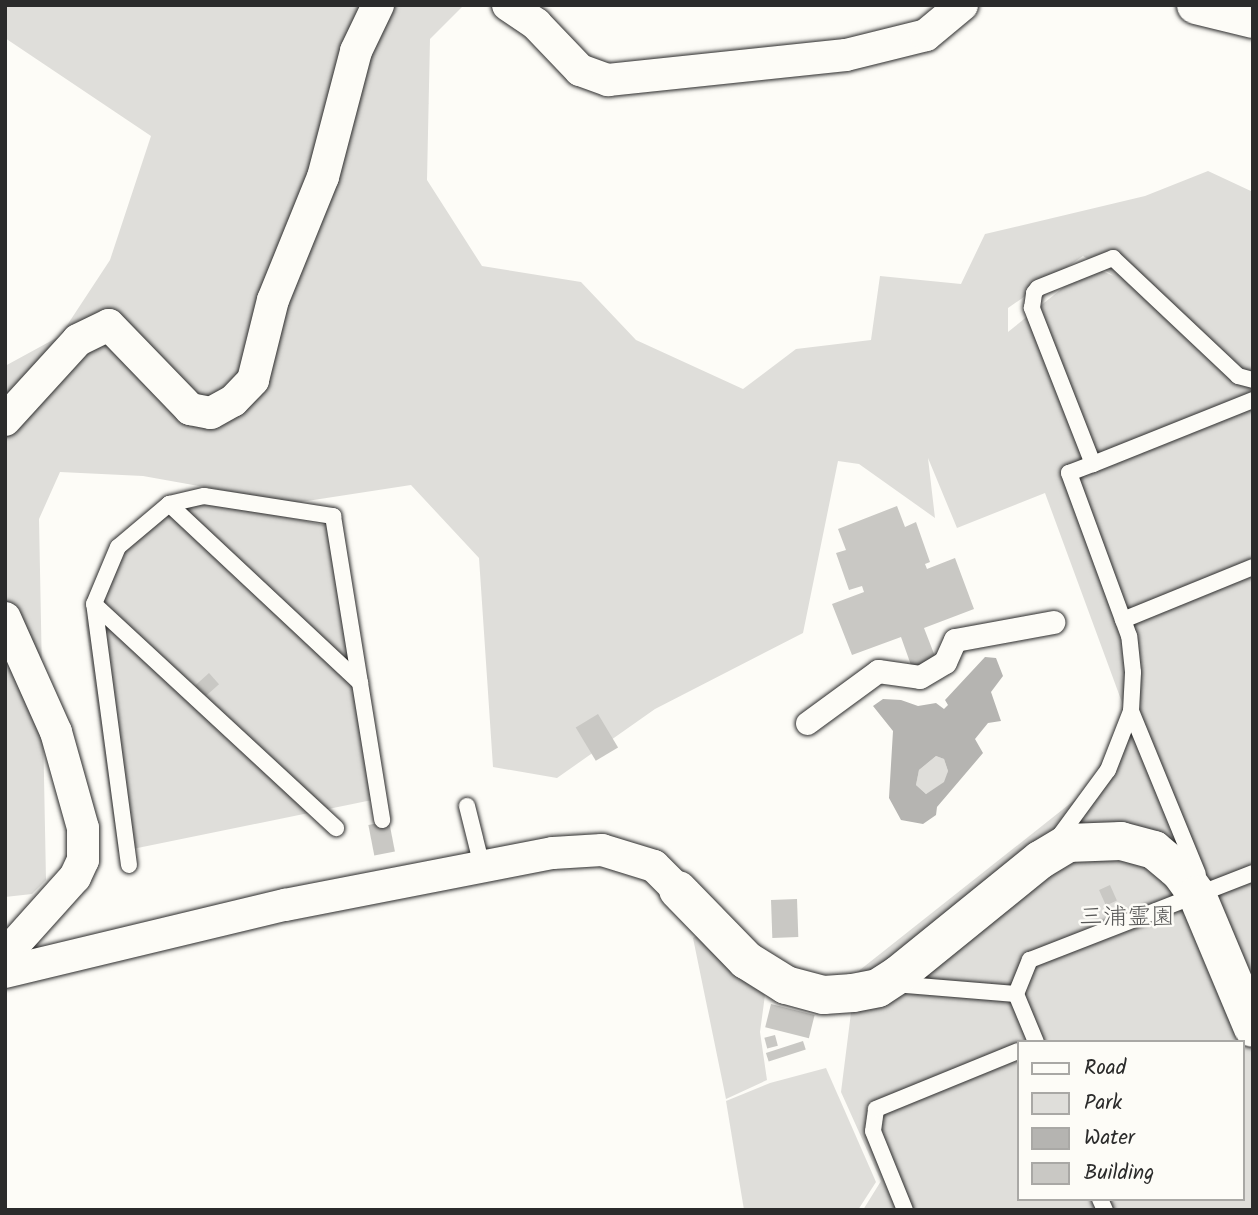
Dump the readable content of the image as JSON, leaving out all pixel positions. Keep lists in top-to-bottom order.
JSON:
{
  "parks": ["三浦霊園"],
  "legend": [
    "Road",
    "Park",
    "Water",
    "Building"
  ]
}
